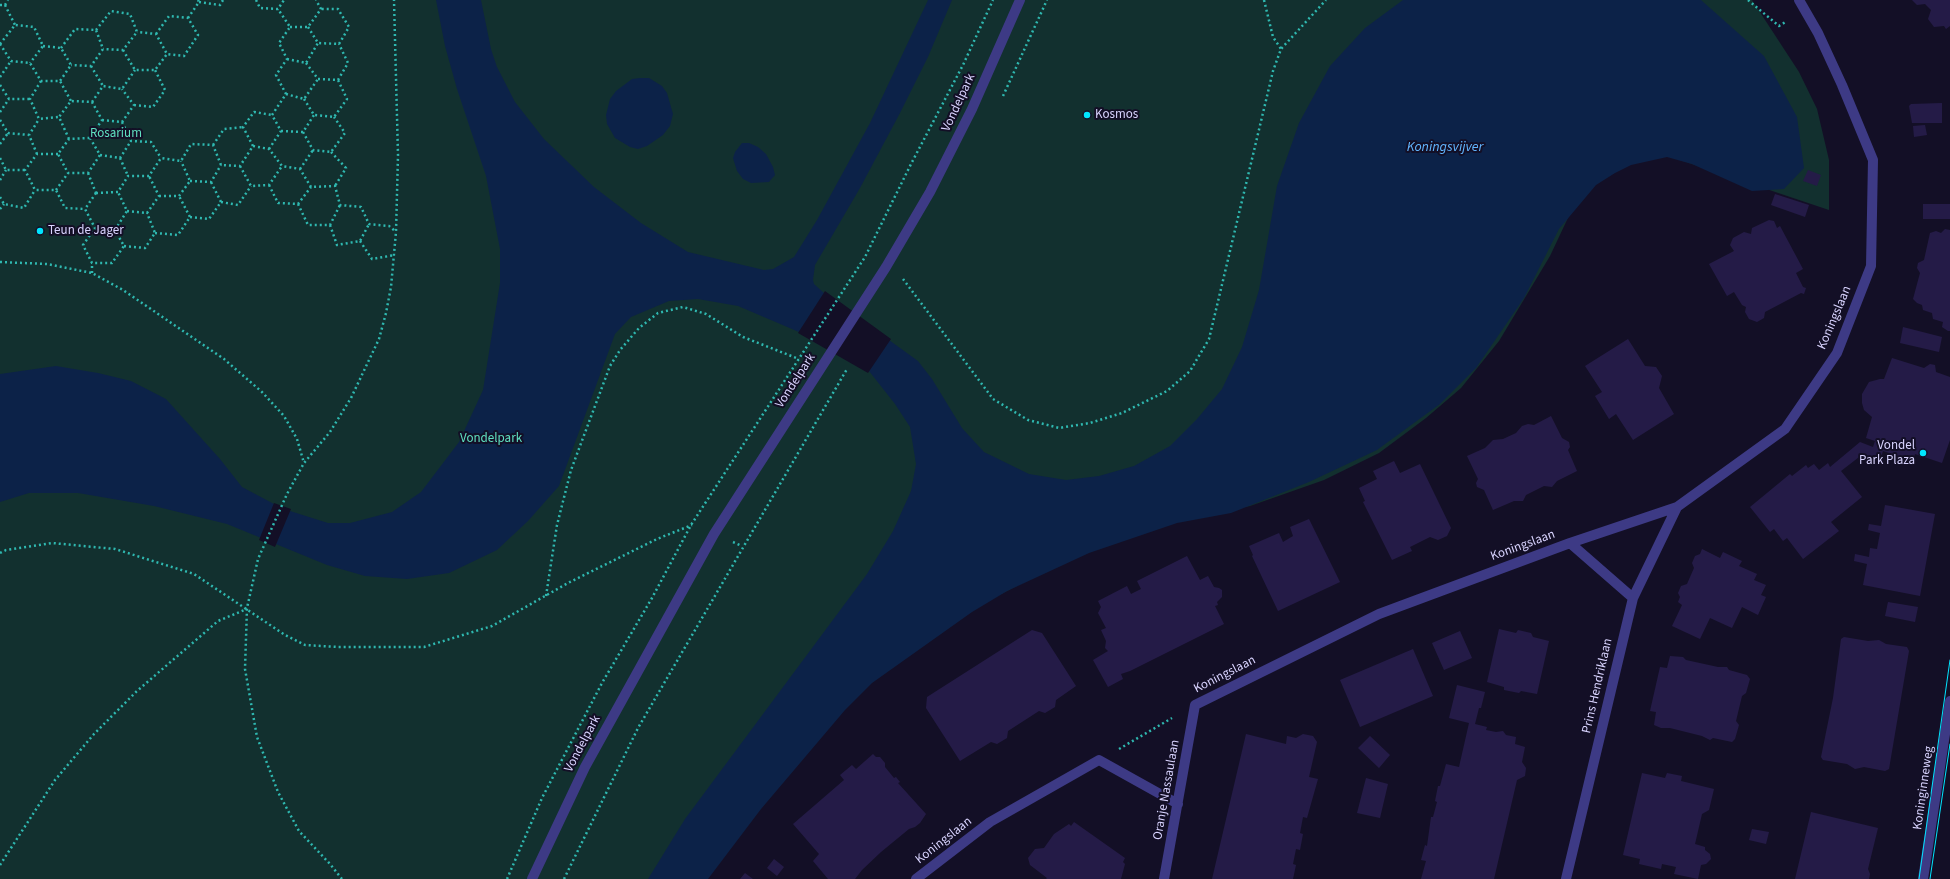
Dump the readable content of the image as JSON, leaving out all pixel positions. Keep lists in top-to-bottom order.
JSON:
{
  "streets": {
    "street": [
      "Vondelpark",
      "Koningslaan",
      "Prins Hendriklaan",
      "Koninginneweg",
      "Oranje Nassaulaan"
    ]
  },
  "crossings": [
    ["Koningslaan", "Prins Hendriklaan"],
    ["Koningslaan", "Oranje Nassaulaan"]
  ],
  "water": ["Koningsvijver"],
  "parks": ["Rosarium", "Vondelpark"],
  "places": ["Kosmos", "Teun de Jager", "Vondel Park Plaza"]
}
